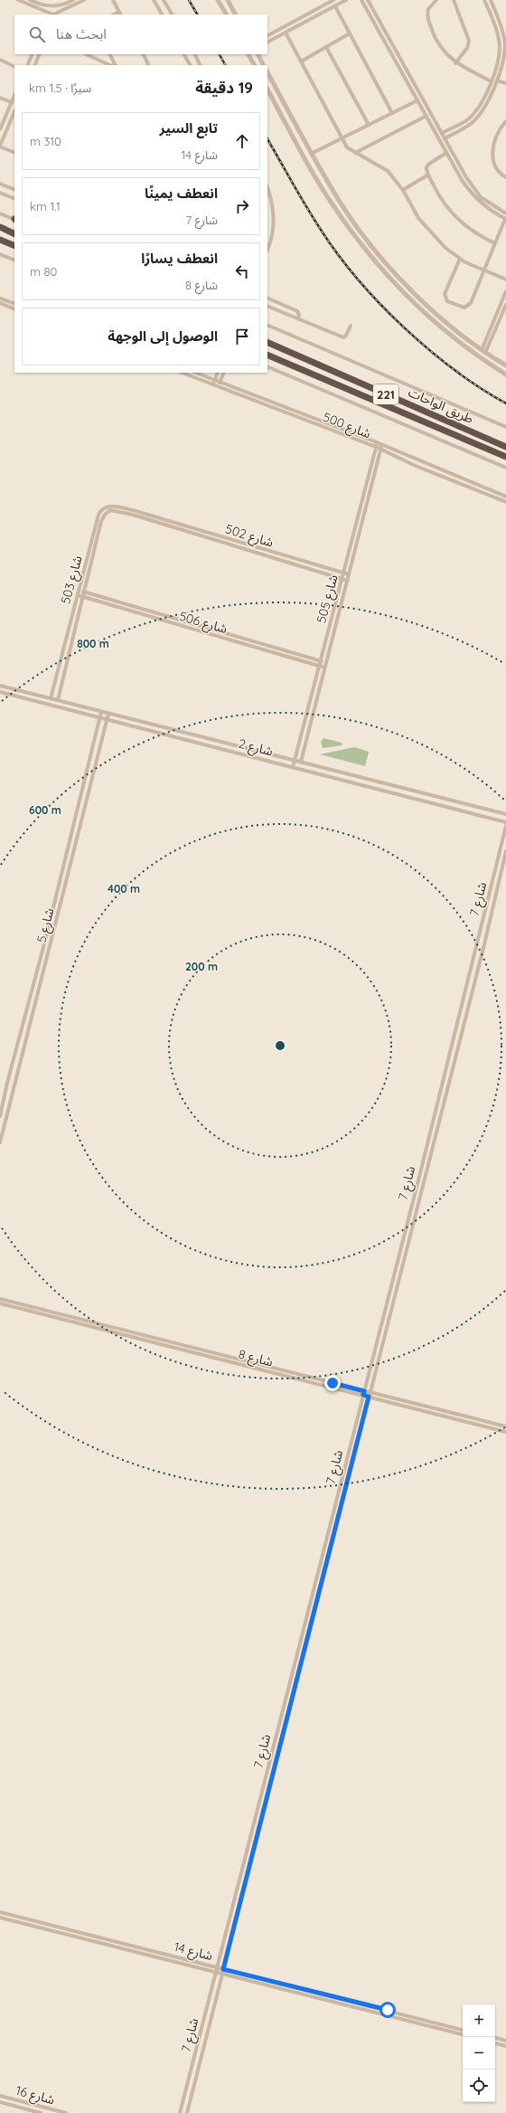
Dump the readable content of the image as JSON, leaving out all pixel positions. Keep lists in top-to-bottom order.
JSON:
{
  "streets": {
    "highway": ["221", "طريق الواحات"],
    "street": [
      "شارع 500",
      "شارع 502",
      "شارع 503",
      "شارع 505",
      "شارع 506",
      "شارع 2",
      "شارع 7",
      "شارع 5",
      "شارع 8",
      "شارع 14",
      "شارع 16"
    ]
  },
  "crossings": [
    ["شارع 500", "شارع 505"],
    ["شارع 502", "شارع 503"],
    ["شارع 502", "شارع 505"],
    ["شارع 503", "شارع 506"],
    ["شارع 503", "شارع 2"],
    ["شارع 505", "شارع 506"],
    ["شارع 505", "شارع 2"],
    ["شارع 2", "شارع 5"],
    ["شارع 7", "شارع 8"],
    ["شارع 7", "شارع 14"]
  ],
  "page": {
    "search": "ابحث هنا",
    "heading": ["19 دقيقة", "سيرًا · 1.5 km"],
    "list": [
      ["تابع السير", "شارع 14", "310 m"],
      ["انعطف يمينًا", "شارع 7", "1.1 km"],
      ["انعطف يسارًا", "شارع 8", "80 m"],
      "الوصول إلى الوجهة"
    ],
    "map_buttons": ["+", "−"]
  },
  "rings": [
    "800 m",
    "600 m",
    "400 m",
    "200 m"
  ]
}
